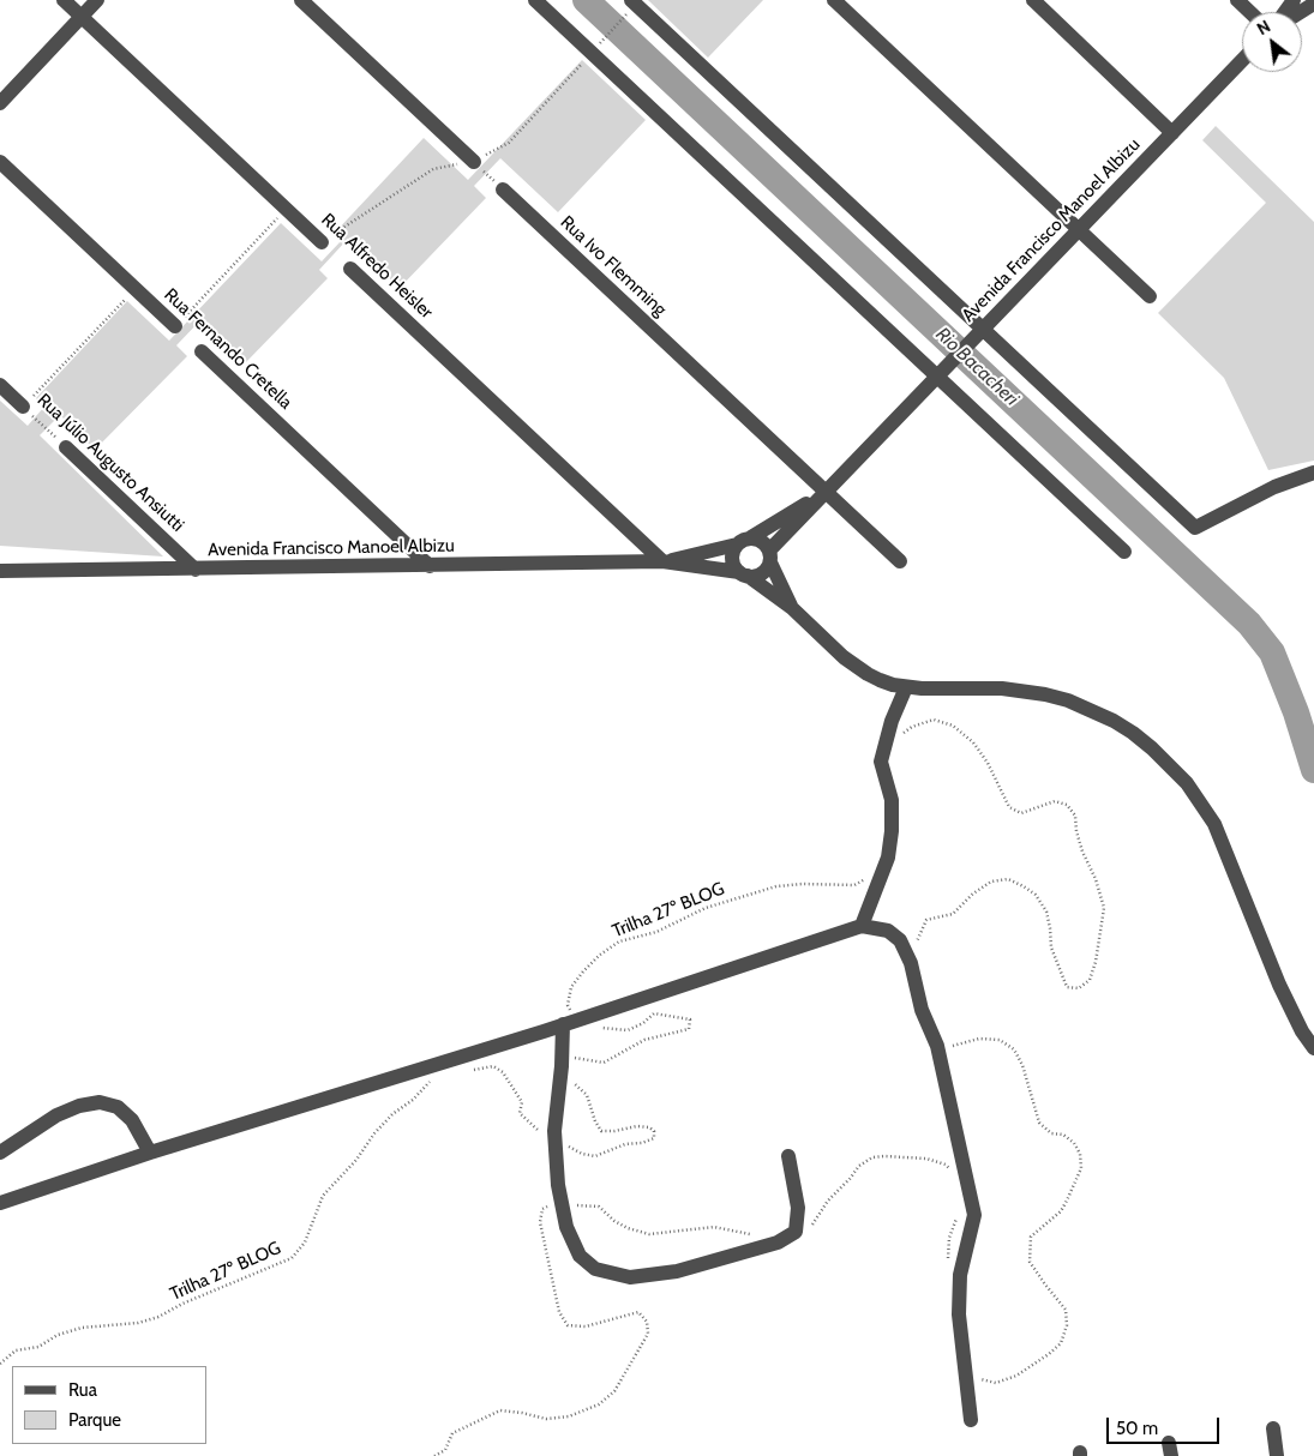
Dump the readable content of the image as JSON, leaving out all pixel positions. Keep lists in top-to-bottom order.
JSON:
{
  "streets": {
    "street": [
      "Avenida Francisco Manoel Albizu",
      "Rua Alfredo Heisler",
      "Rua Ivo Flemming",
      "Rua Fernando Cretella",
      "Rua Júlio Augusto Ansiutti"
    ],
    "path": ["Trilha 27º BLOG"]
  },
  "crossings": [
    ["Avenida Francisco Manoel Albizu", "Rua Alfredo Heisler"],
    ["Avenida Francisco Manoel Albizu", "Rua Ivo Flemming"],
    ["Avenida Francisco Manoel Albizu", "Rua Fernando Cretella"],
    ["Avenida Francisco Manoel Albizu", "Rua Júlio Augusto Ansiutti"]
  ],
  "water": ["Rio Bacacheri"],
  "legend": ["Rua", "Parque"],
  "scale_bar": "50 m",
  "north": "top left"
}
